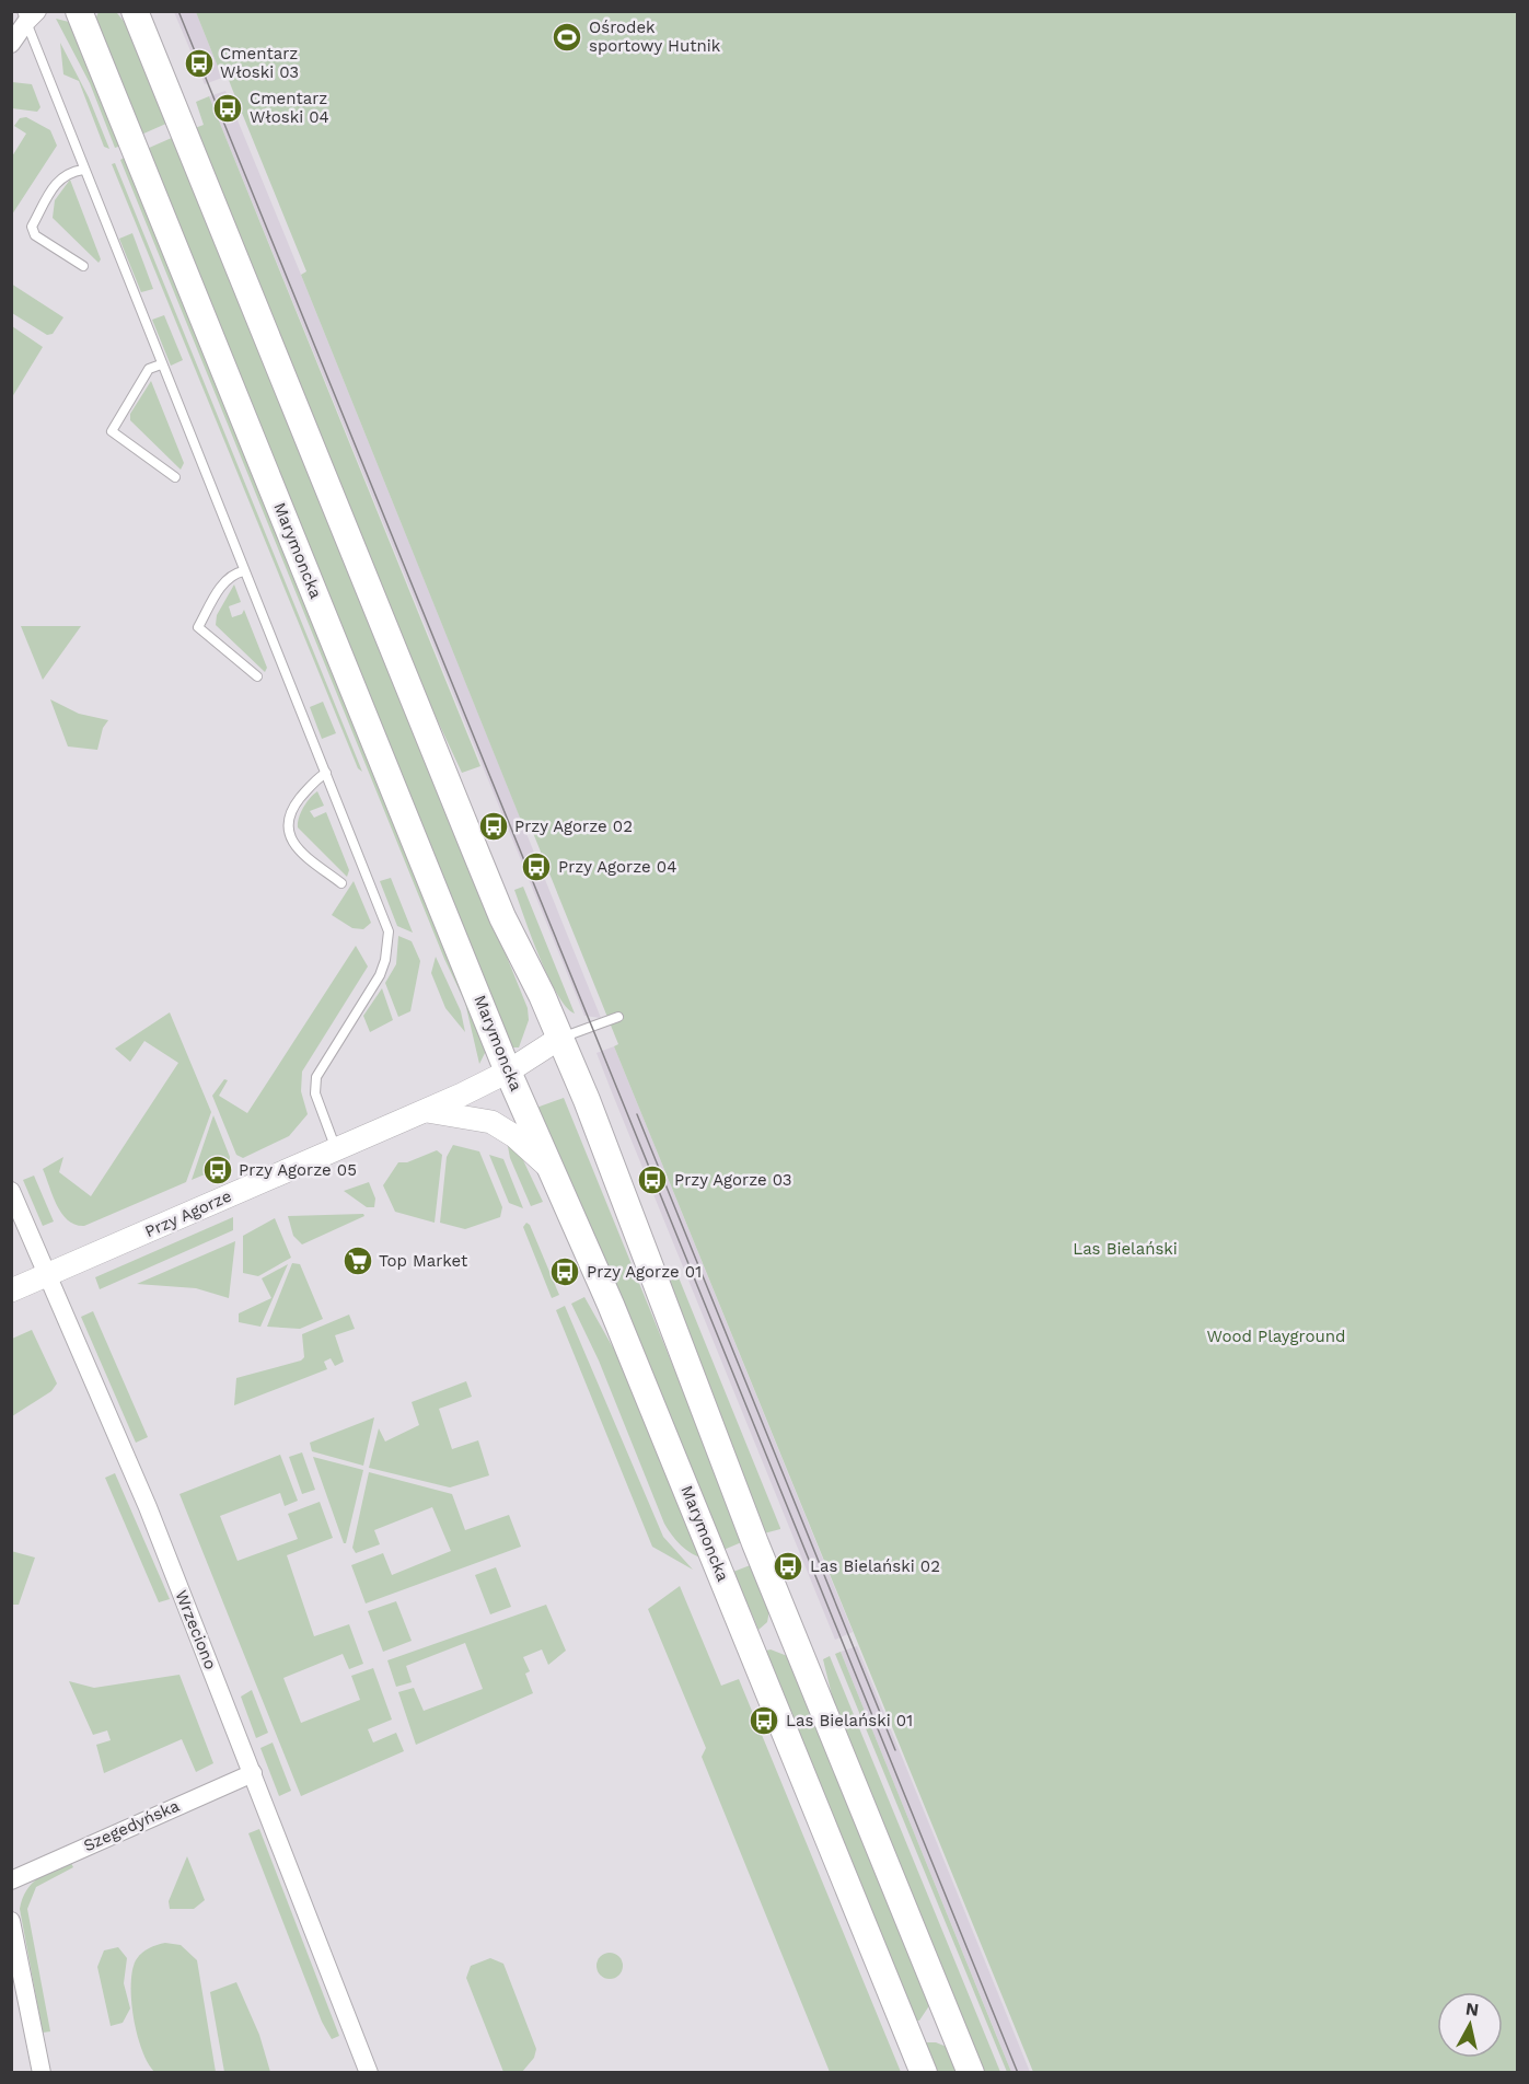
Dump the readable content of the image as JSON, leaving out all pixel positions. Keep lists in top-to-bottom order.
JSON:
{
  "streets": {
    "main road": ["Marymoncka"],
    "street": ["Przy Agorze", "Wrzeciono", "Szegedyńska"]
  },
  "crossings": [
    ["Marymoncka", "Przy Agorze"],
    ["Przy Agorze", "Wrzeciono"],
    ["Wrzeciono", "Szegedyńska"]
  ],
  "parks": ["Las Bielański", "Wood Playground"],
  "places": {
    "sports": ["Ośrodek sportowy Hutnik"],
    "bus stop": [
      "Cmentarz Włoski 03",
      "Cmentarz Włoski 04",
      "Przy Agorze 02",
      "Przy Agorze 04",
      "Przy Agorze 05",
      "Przy Agorze 03",
      "Przy Agorze 01",
      "Las Bielański 02",
      "Las Bielański 01"
    ],
    "supermarket": ["Top Market"]
  },
  "north": "top"
}
